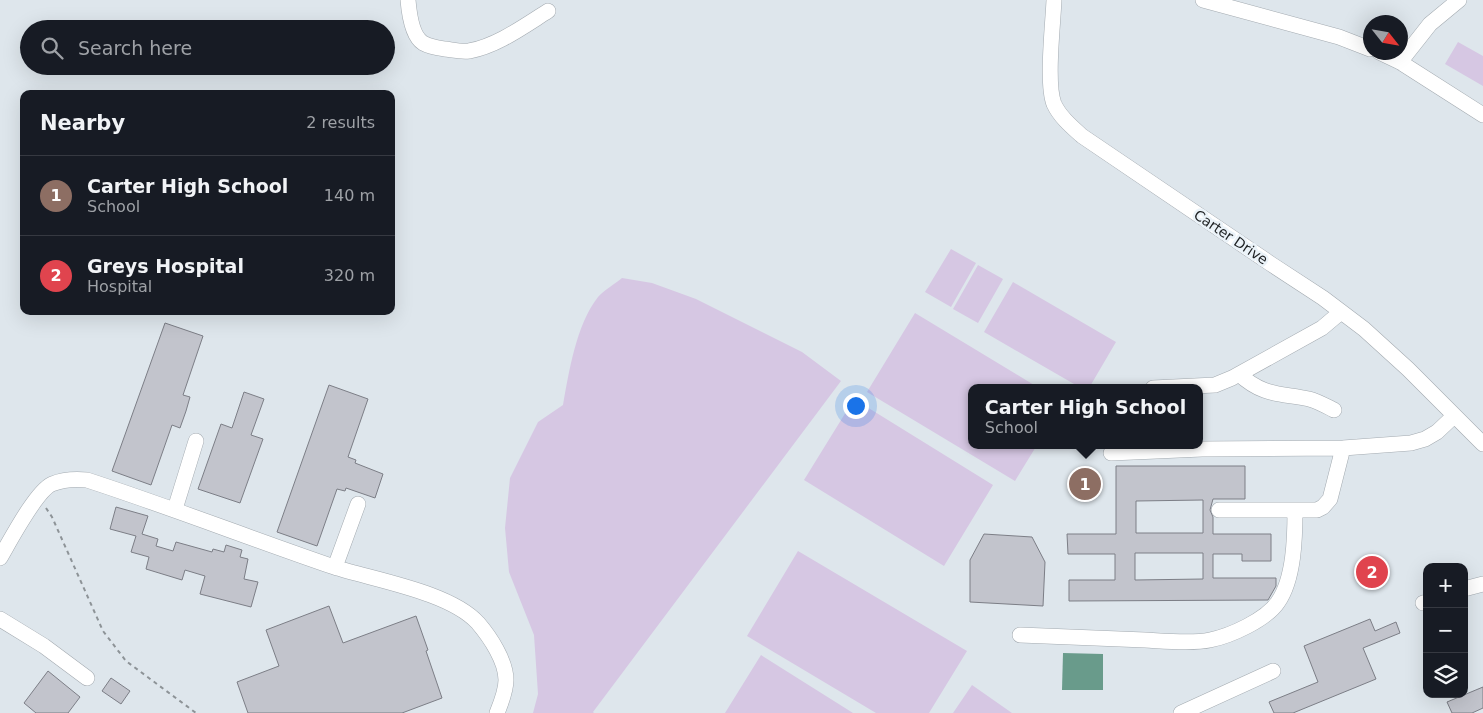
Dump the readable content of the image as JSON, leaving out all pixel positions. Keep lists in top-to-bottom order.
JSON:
{
  "streets": {
    "street": ["Carter Drive"]
  },
  "north": "bottom right",
  "page": {
    "search": "Search here",
    "heading": ["Nearby", "2 results"],
    "list": [
      {
        "mark": "1",
        "name": "Carter High School",
        "note": "School",
        "value": "140 m"
      },
      {
        "mark": "2",
        "name": "Greys Hospital",
        "note": "Hospital",
        "value": "320 m"
      }
    ],
    "popup": ["Carter High School", "School"],
    "pins": ["1", "2"],
    "map_buttons": ["+", "−"]
  }
}
